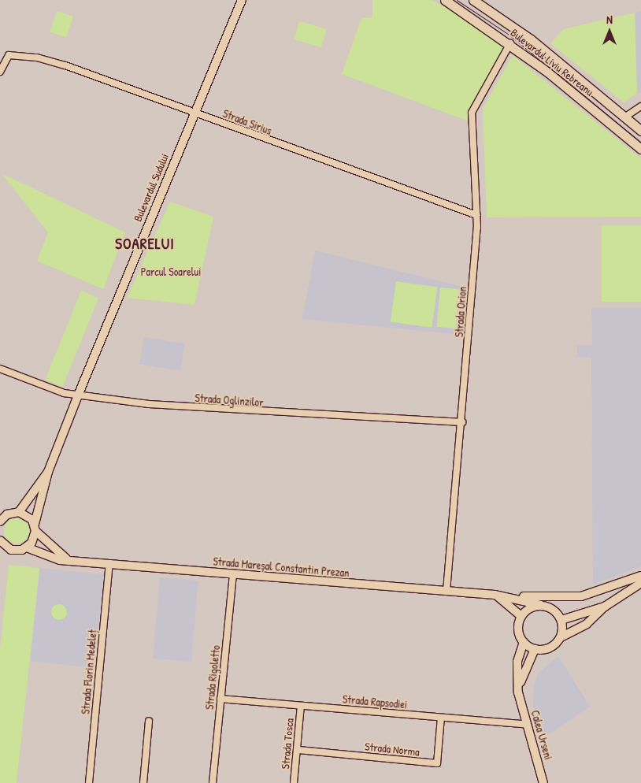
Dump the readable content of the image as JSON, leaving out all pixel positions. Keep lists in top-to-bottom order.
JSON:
{
  "streets": {
    "main road": [
      "Bulevardul Liviu Rebreanu",
      "Bulevardul Sudului",
      "Strada Mareșal Constantin Prezan",
      "Calea Urseni"
    ],
    "street": [
      "Strada Sirius",
      "Strada Orion",
      "Strada Oglinzilor",
      "Strada Florin Medeleț",
      "Strada Rigoletto",
      "Strada Rapsodiei",
      "Strada Tosca",
      "Strada Norma"
    ]
  },
  "crossings": [
    ["Bulevardul Liviu Rebreanu", "Strada Orion"],
    ["Strada Sirius", "Bulevardul Sudului"],
    ["Strada Sirius", "Strada Orion"],
    ["Bulevardul Sudului", "Strada Oglinzilor"],
    ["Bulevardul Sudului", "Strada Mareșal Constantin Prezan"],
    ["Strada Orion", "Strada Oglinzilor"],
    ["Strada Orion", "Strada Mareșal Constantin Prezan"],
    ["Strada Mareșal Constantin Prezan", "Strada Florin Medeleț"],
    ["Strada Mareșal Constantin Prezan", "Strada Rigoletto"],
    ["Strada Mareșal Constantin Prezan", "Calea Urseni"],
    ["Strada Rigoletto", "Strada Rapsodiei"],
    ["Strada Rapsodiei", "Calea Urseni"],
    ["Strada Rapsodiei", "Strada Tosca"],
    ["Strada Rapsodiei", "Strada Norma"],
    ["Strada Tosca", "Strada Norma"]
  ],
  "districts": ["SOARELUI"],
  "parks": ["Parcul Soarelui"],
  "north": "top"
}
